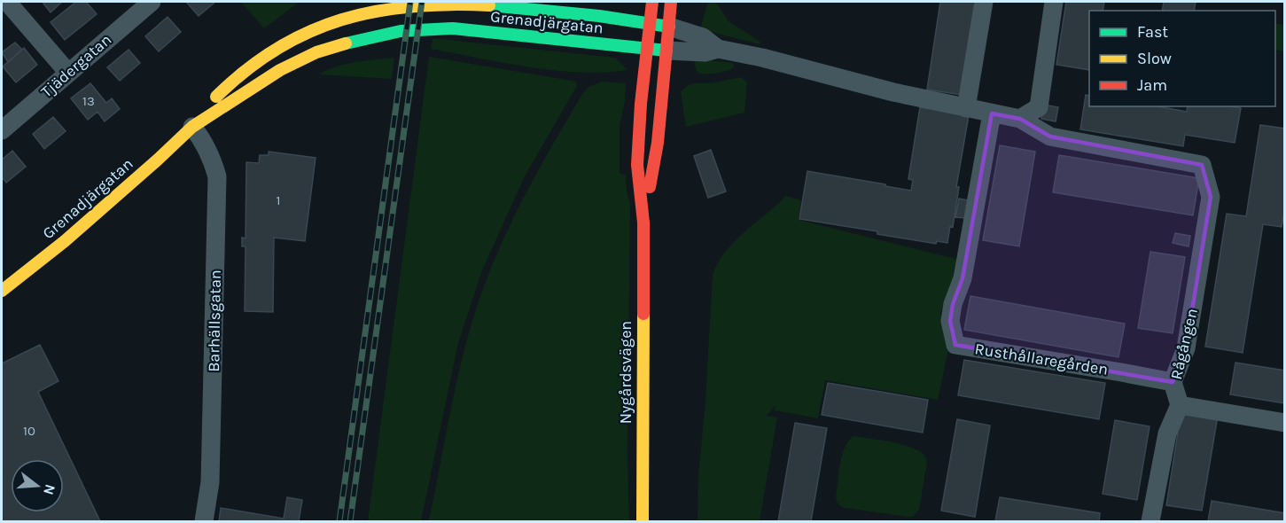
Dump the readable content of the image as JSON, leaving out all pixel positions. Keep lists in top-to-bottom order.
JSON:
{
  "streets": {
    "street": [
      "Grenadjärgatan",
      "Tjädergatan",
      "Barhällsgatan",
      "Rågången",
      "Rusthållaregården",
      "Nygårdsvägen"
    ]
  },
  "crossings": [
    ["Grenadjärgatan", "Barhällsgatan"],
    ["Grenadjärgatan", "Nygårdsvägen"],
    ["Rågången", "Rusthållaregården"]
  ],
  "house_numbers": ["13", "1", "10"],
  "legend": ["Fast", "Slow", "Jam"],
  "north": "right"
}
